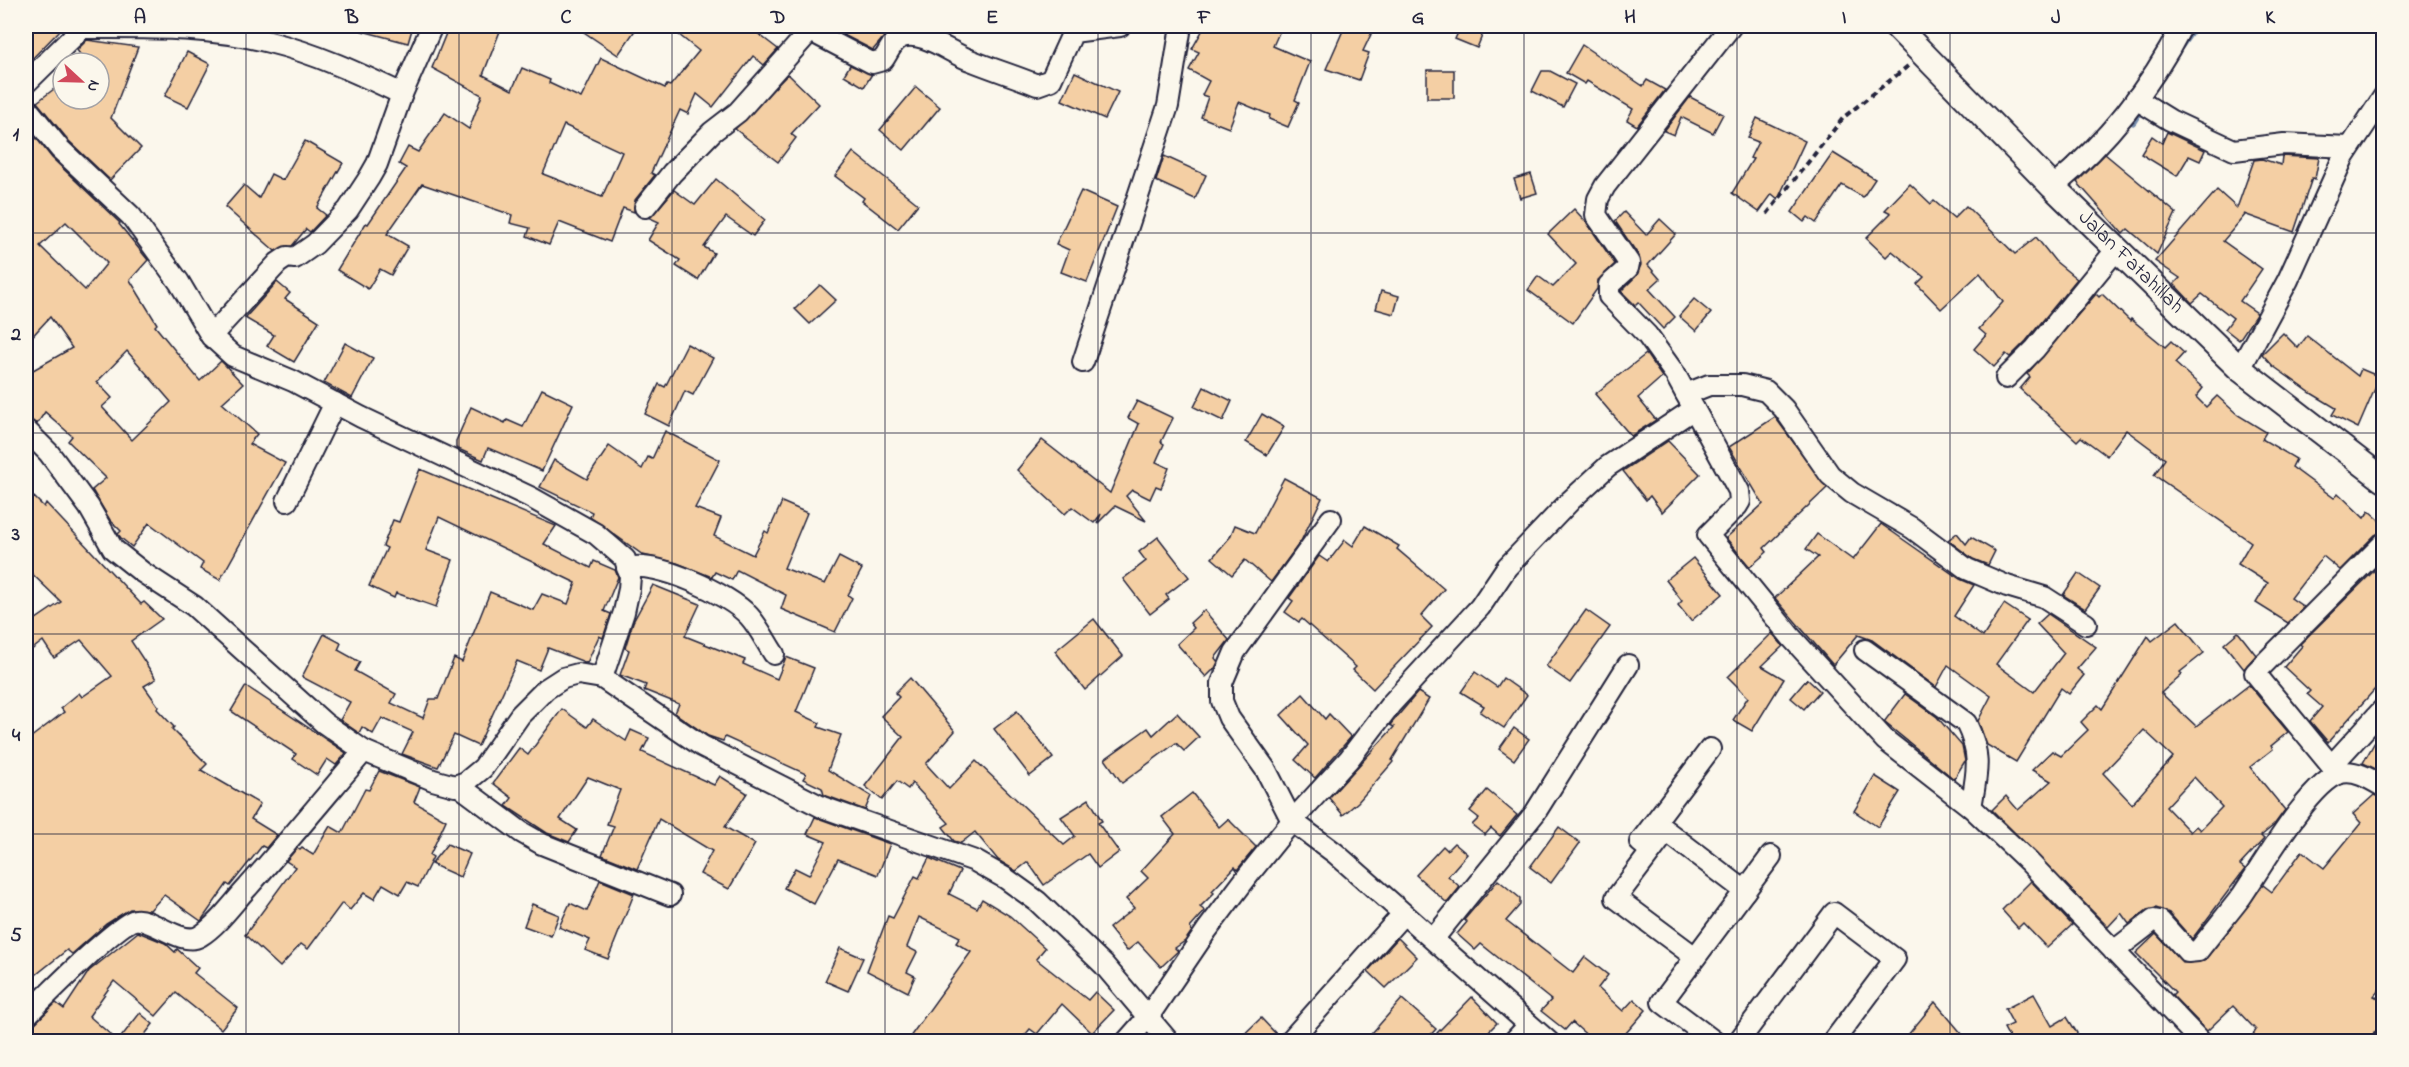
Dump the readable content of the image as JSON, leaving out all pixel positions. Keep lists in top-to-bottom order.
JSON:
{
  "streets": {
    "street": ["Jalan Fatahillah"]
  },
  "north": "right",
  "grid": {
    "columns": [
      "A",
      "B",
      "C",
      "D",
      "E",
      "F",
      "G",
      "H",
      "I",
      "J",
      "K"
    ],
    "rows": [
      "1",
      "2",
      "3",
      "4",
      "5"
    ]
  }
}
